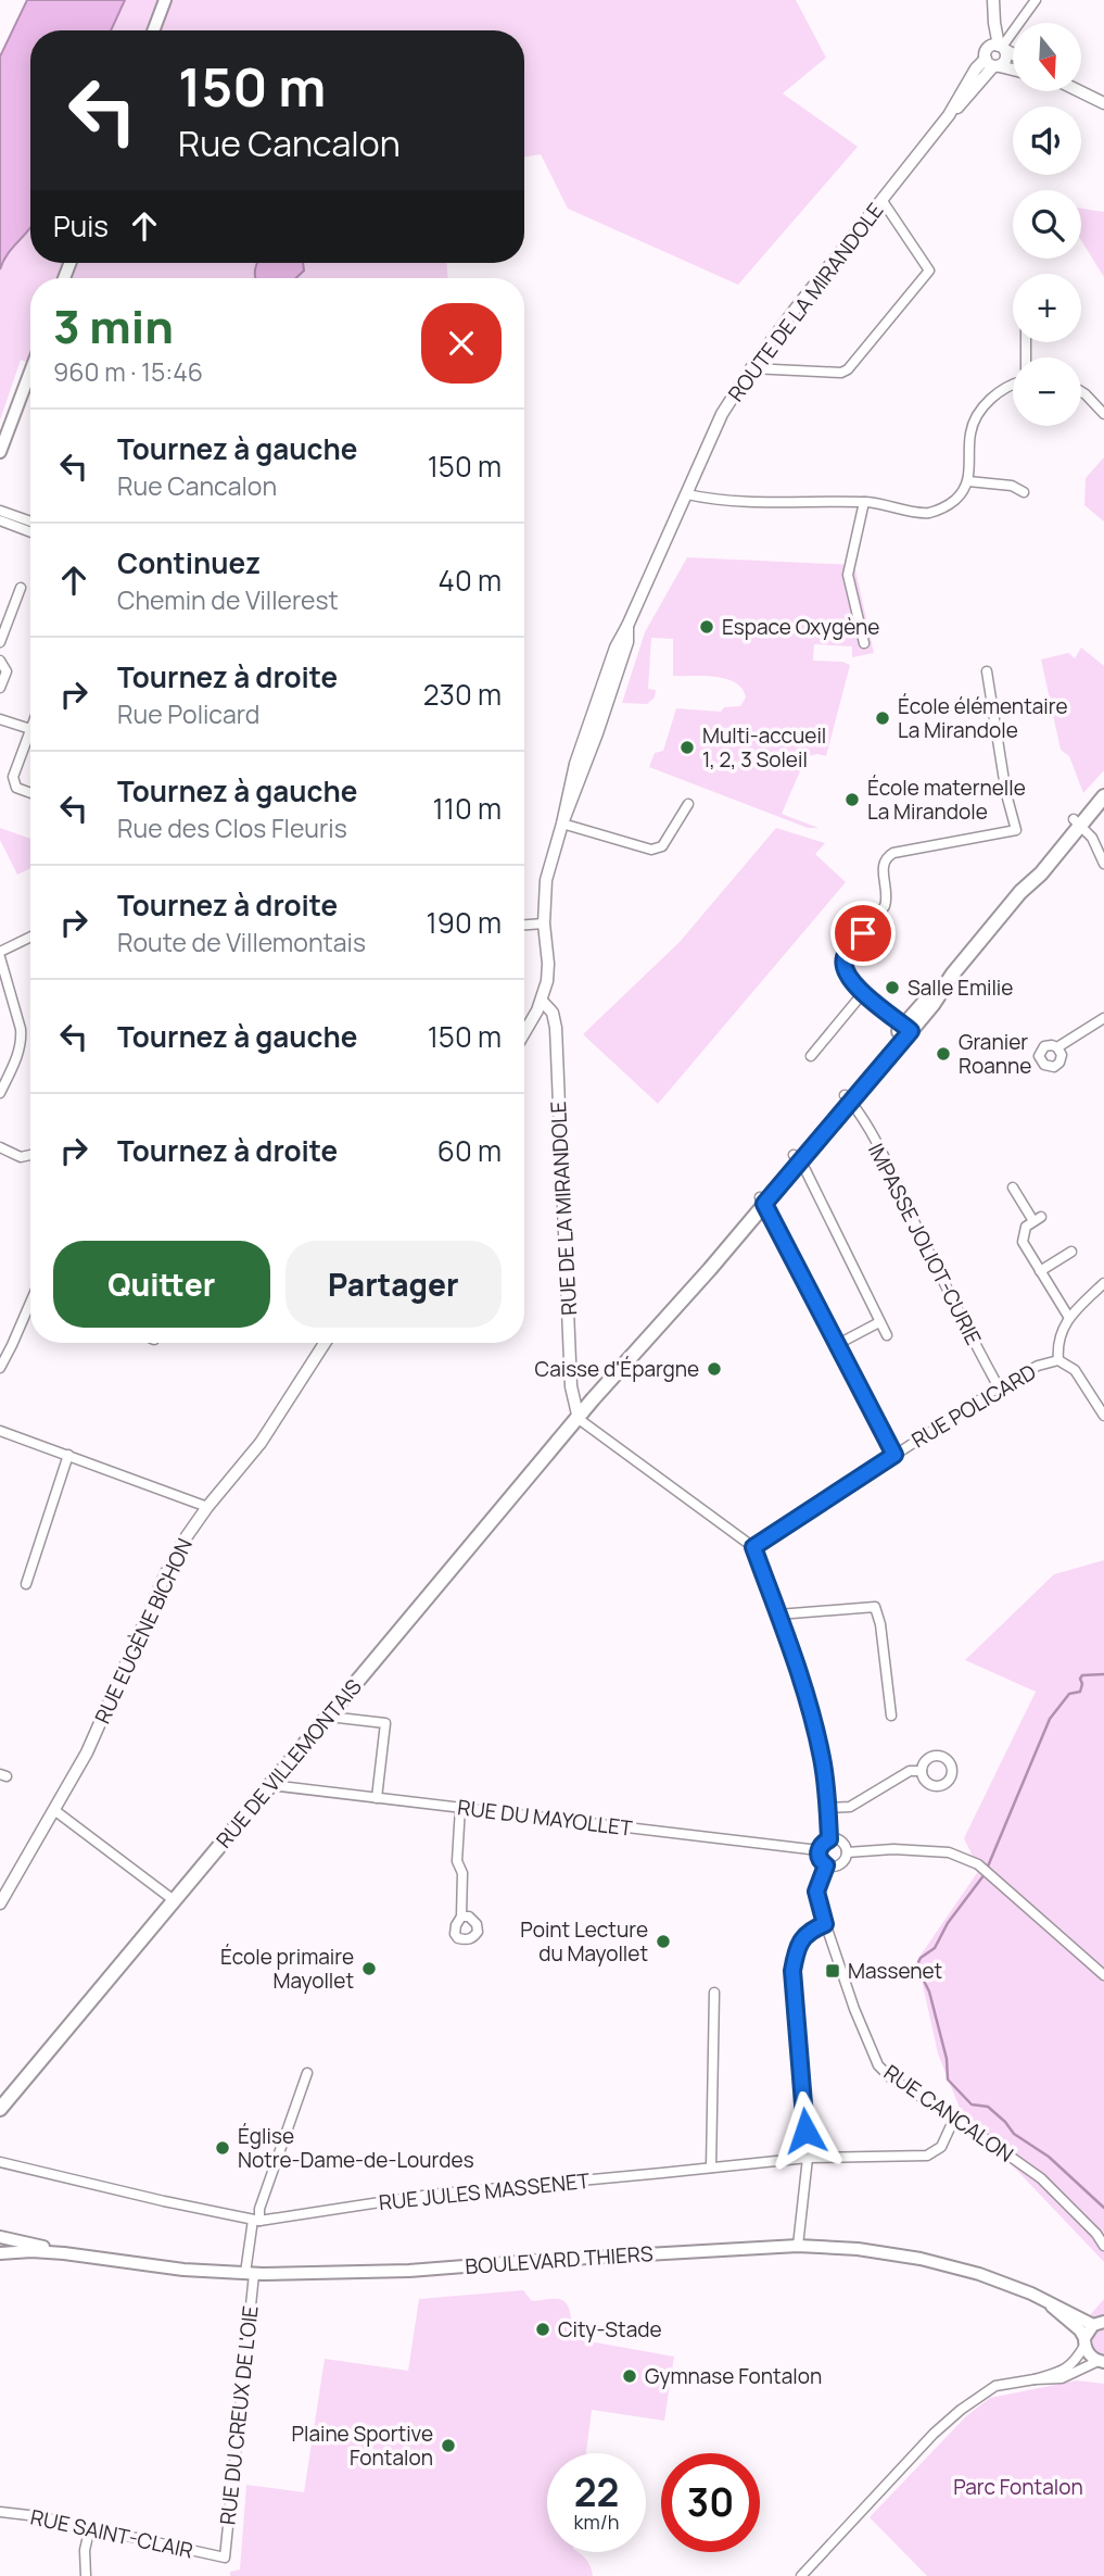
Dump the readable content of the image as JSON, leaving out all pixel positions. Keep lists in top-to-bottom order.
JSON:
{
  "streets": {
    "main road": ["RUE DE VILLEMONTAIS", "BOULEVARD THIERS"],
    "street": [
      "ROUTE DE LA MIRANDOLE",
      "RUE DE LA MIRANDOLE",
      "IMPASSE JOLIOT-CURIE",
      "RUE POLICARD",
      "RUE EUGÈNE BICHON",
      "RUE DU MAYOLLET",
      "RUE CANCALON",
      "RUE JULES MASSENET",
      "RUE DU CREUX DE L'OIE",
      "RUE SAINT-CLAIR"
    ]
  },
  "crossings": [
    ["ROUTE DE LA MIRANDOLE", "RUE DE LA MIRANDOLE"],
    ["RUE DE LA MIRANDOLE", "RUE DE VILLEMONTAIS"],
    ["IMPASSE JOLIOT-CURIE", "RUE POLICARD"],
    ["IMPASSE JOLIOT-CURIE", "RUE DE VILLEMONTAIS"],
    ["RUE DE VILLEMONTAIS", "RUE DU MAYOLLET"],
    ["RUE DU MAYOLLET", "RUE CANCALON"],
    ["RUE CANCALON", "RUE JULES MASSENET"],
    ["RUE JULES MASSENET", "RUE DU CREUX DE L'OIE"],
    ["BOULEVARD THIERS", "RUE DU CREUX DE L'OIE"],
    ["RUE DU CREUX DE L'OIE", "RUE SAINT-CLAIR"]
  ],
  "parks": ["Parc Fontalon"],
  "places": {
    "other": [
      "Espace Oxygène",
      "École élémentaire La Mirandole",
      "Multi-accueil 1, 2, 3 Soleil",
      "École maternelle La Mirandole",
      "Salle Emilie",
      "Granier Roanne",
      "Caisse d'Épargne",
      "Point Lecture du Mayollet",
      "École primaire Mayollet",
      "Église Notre-Dame-de-Lourdes",
      "City-Stade",
      "Gymnase Fontalon",
      "Plaine Sportive Fontalon"
    ],
    "transit": ["Massenet"]
  },
  "north": "bottom",
  "page": {
    "map_buttons": ["+", "−"],
    "turn": ["150 m", "Rue Cancalon"],
    "then": "Puis",
    "heading": ["3 min", "960 m · 15:46"],
    "list": [
      {
        "name": "Tournez à gauche",
        "note": "Rue Cancalon",
        "value": "150 m"
      },
      {
        "name": "Continuez",
        "note": "Chemin de Villerest",
        "value": "40 m"
      },
      {
        "name": "Tournez à droite",
        "note": "Rue Policard",
        "value": "230 m"
      },
      {
        "name": "Tournez à gauche",
        "note": "Rue des Clos Fleuris",
        "value": "110 m"
      },
      {
        "name": "Tournez à droite",
        "note": "Route de Villemontais",
        "value": "190 m"
      },
      {
        "name": "Tournez à gauche",
        "value": "150 m"
      },
      {
        "name": "Tournez à droite",
        "value": "60 m"
      }
    ],
    "buttons": ["Quitter", "Partager"],
    "speed": "22 km/h",
    "limit": "30"
  }
}
